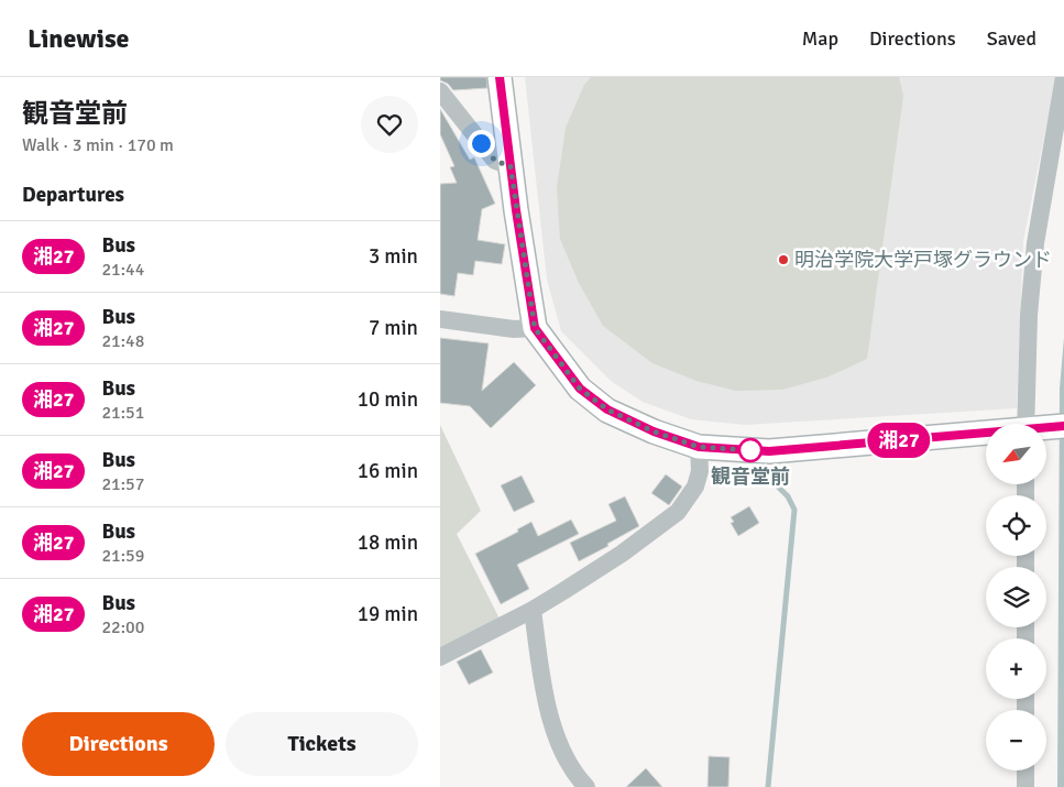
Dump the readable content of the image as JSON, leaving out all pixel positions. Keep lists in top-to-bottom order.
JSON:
{
  "places": ["明治学院大学戸塚グラウンド", "観音堂前"],
  "lines": ["bus line 湘27"],
  "north": "bottom left",
  "page": {
    "header": "Linewise",
    "nav": ["Map", "Directions", "Saved"],
    "heading": [
      ["観音堂前", "Walk · 3 min · 170 m"],
      "Departures"
    ],
    "on_map": "湘27",
    "list": [
      {
        "mark": "湘27",
        "name": "Bus",
        "note": "21:44",
        "value": "3 min"
      },
      {
        "mark": "湘27",
        "name": "Bus",
        "note": "21:48",
        "value": "7 min"
      },
      {
        "mark": "湘27",
        "name": "Bus",
        "note": "21:51",
        "value": "10 min"
      },
      {
        "mark": "湘27",
        "name": "Bus",
        "note": "21:57",
        "value": "16 min"
      },
      {
        "mark": "湘27",
        "name": "Bus",
        "note": "21:59",
        "value": "18 min"
      },
      {
        "mark": "湘27",
        "name": "Bus",
        "note": "22:00",
        "value": "19 min"
      }
    ],
    "map_buttons": ["+", "−"],
    "buttons": ["Directions", "Tickets"]
  }
}
